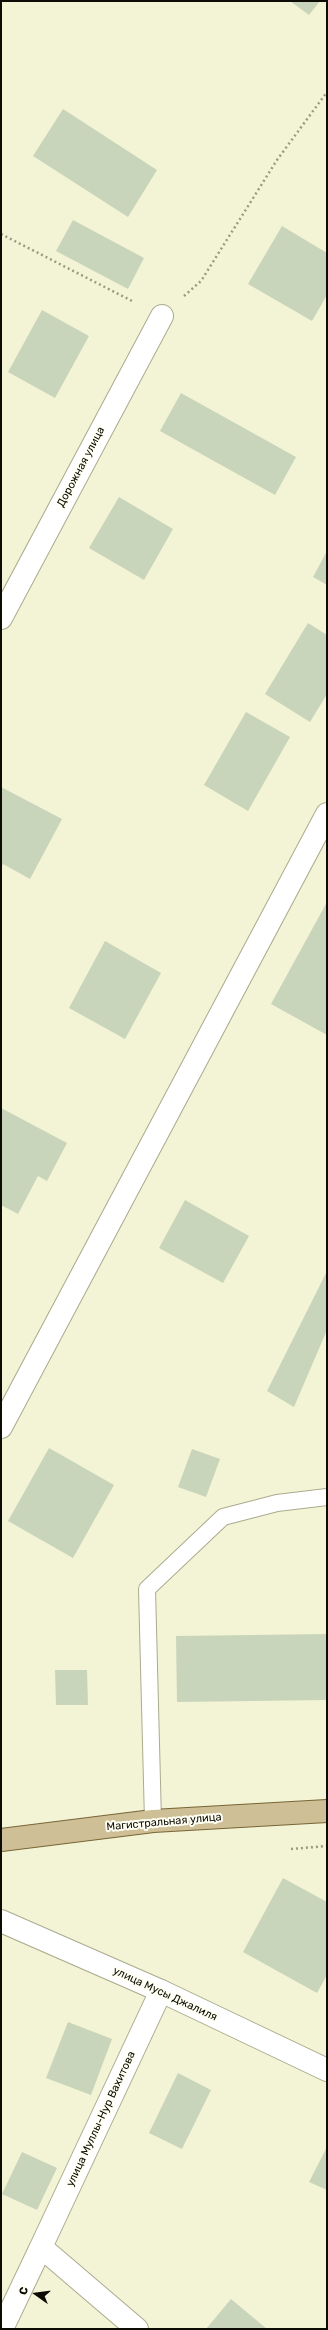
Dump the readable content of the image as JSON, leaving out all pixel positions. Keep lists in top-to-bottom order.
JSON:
{
  "streets": {
    "main road": ["Магистральная улица"],
    "street": ["Дорожная улица", "улица Мусы Джалиля", "улица Муллы-Нур Вахитова"]
  },
  "crossings": [
    ["улица Мусы Джалиля", "улица Муллы-Нур Вахитова"]
  ],
  "north": "left"
}
